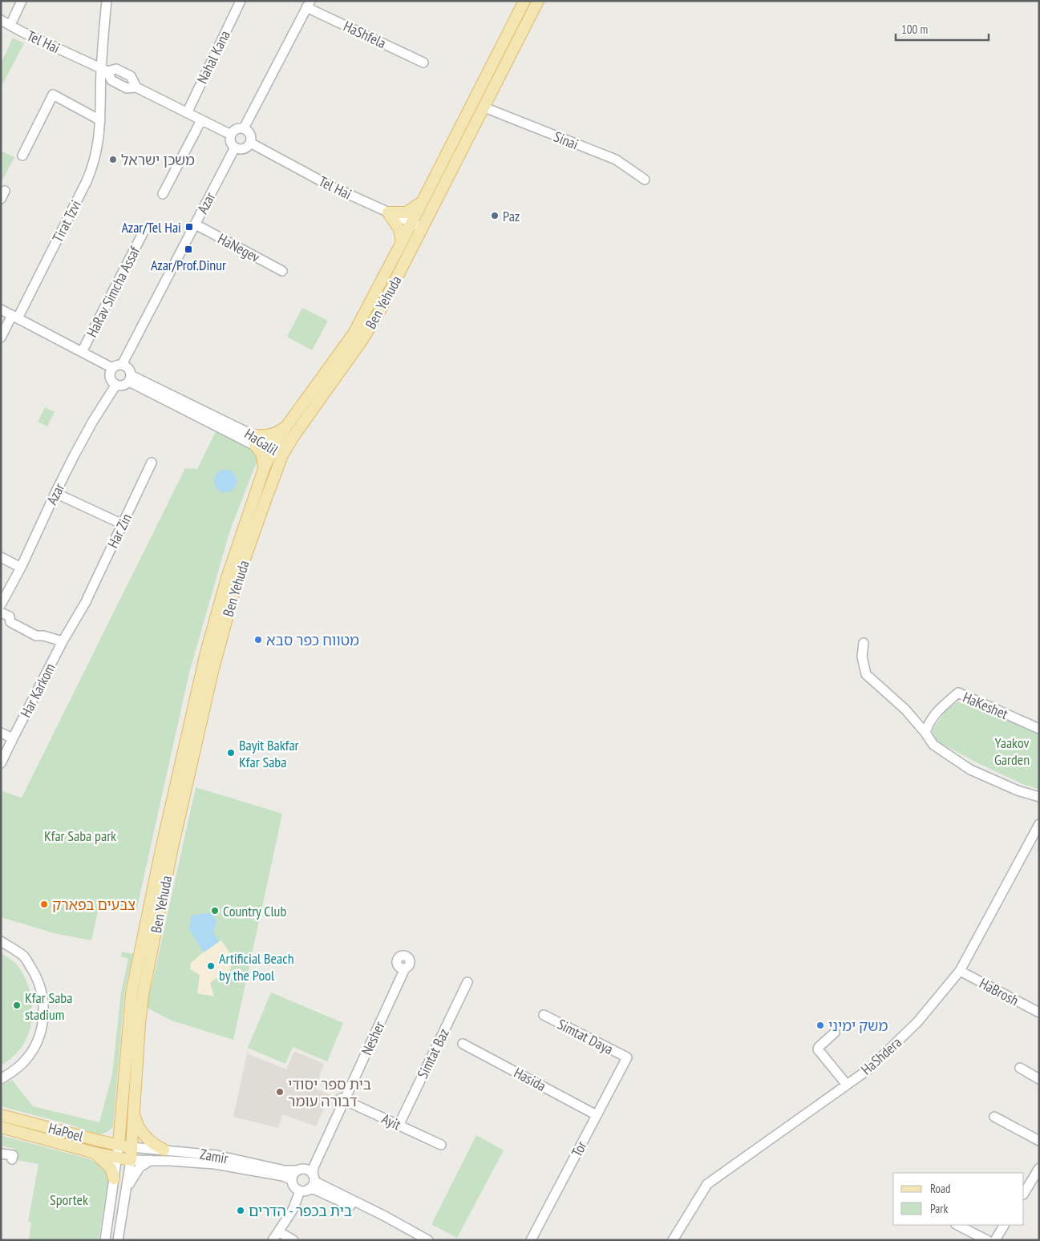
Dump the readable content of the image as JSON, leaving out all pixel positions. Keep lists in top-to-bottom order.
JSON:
{
  "streets": {
    "main road": ["Ben Yehuda", "HaPoel"],
    "street": [
      "HaShfela",
      "Tel Hai",
      "Nahal Kana",
      "Sinai",
      "Azar",
      "Tirat Tzvi",
      "HaNegev",
      "HaRav Simcha Assaf",
      "HaGalil",
      "Har Zin",
      "Har Karkom",
      "HaKeshet",
      "HaBrosh",
      "Simtat Daya",
      "Nesher",
      "Simtat Baz",
      "HaShdera",
      "Hasida",
      "Ayit",
      "Tor",
      "Zamir"
    ]
  },
  "crossings": [
    ["Tel Hai", "Nahal Kana"],
    ["Tel Hai", "Azar"],
    ["Tel Hai", "Tirat Tzvi"],
    ["Tel Hai", "Ben Yehuda"],
    ["Sinai", "Ben Yehuda"],
    ["Azar", "HaNegev"],
    ["Azar", "HaGalil"],
    ["Ben Yehuda", "HaGalil"],
    ["Ben Yehuda", "HaPoel"],
    ["Ben Yehuda", "Zamir"],
    ["Har Zin", "Har Karkom"],
    ["HaBrosh", "HaShdera"],
    ["Simtat Daya", "Tor"],
    ["Nesher", "Ayit"],
    ["Nesher", "Zamir"],
    ["Simtat Baz", "Ayit"],
    ["Hasida", "Tor"],
    ["HaPoel", "Zamir"]
  ],
  "parks": ["Yaakov Garden", "Kfar Saba park", "Sportek"],
  "places": {
    "other": [
      "משכן ישראל",
      "Paz",
      "מטווח כפר סבא",
      "Bayit Bakfar Kfar Saba",
      "צבעים בפארק",
      "Country Club",
      "Artificial Beach by the Pool",
      "Kfar Saba stadium",
      "משק ימיני",
      "בית ספר יסודי דבורה עומר",
      "בית בכפר - הדרים"
    ],
    "transit": ["Azar/Tel Hai", "Azar/Prof.Dinur"]
  },
  "legend": ["Road", "Park"],
  "scale_bar": "100 m"
}
